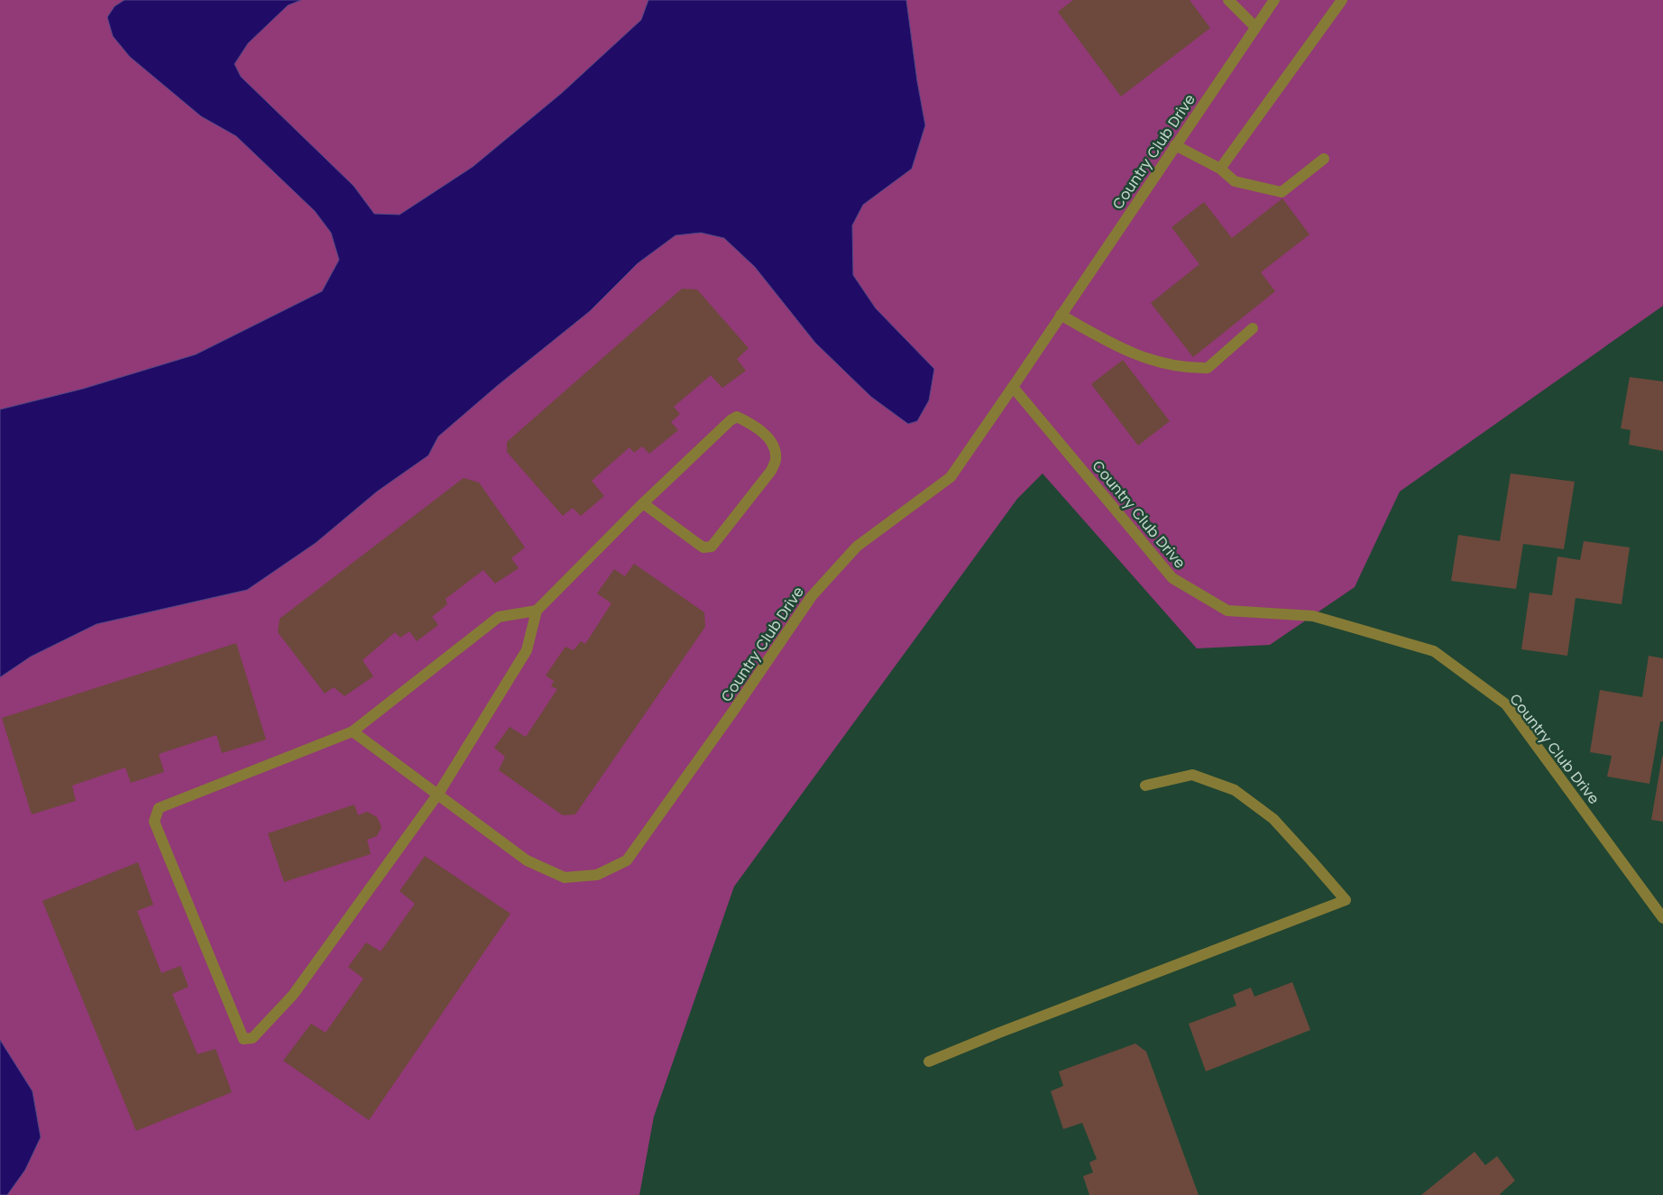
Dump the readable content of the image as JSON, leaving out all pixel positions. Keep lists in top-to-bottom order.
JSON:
{
  "streets": {
    "street": ["Country Club Drive"]
  }
}
